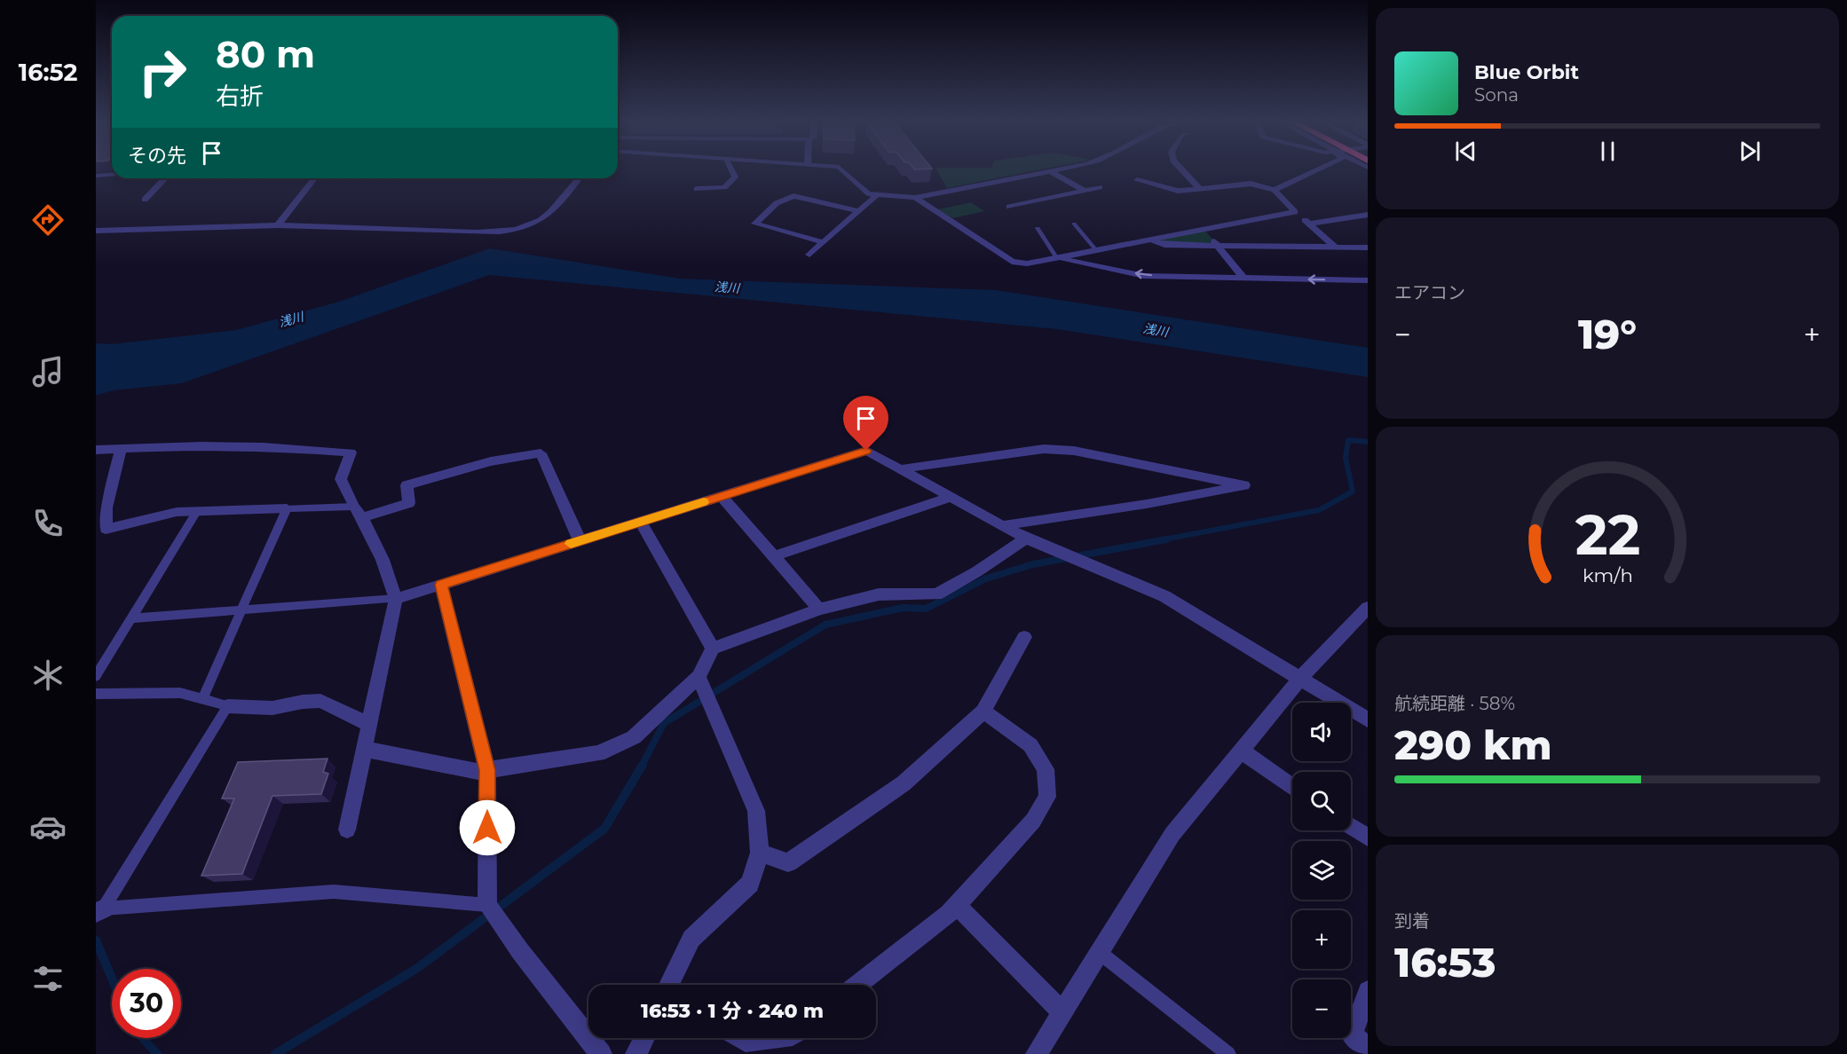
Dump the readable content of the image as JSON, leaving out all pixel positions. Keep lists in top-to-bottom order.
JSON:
{
  "water": ["浅川"],
  "page": {
    "tabs": "16:52",
    "turn": ["80 m", "右折"],
    "song": ["Blue Orbit", "Sona"],
    "then": "その先",
    "tile": [
      "エアコン",
      ["航続距離 · 58%", "290 km"],
      ["到着", "16:53"]
    ],
    "heat": ["−", "19°", "+"],
    "map_buttons": ["+", "−"],
    "limit": "30",
    "trip": "16:53 · 1 分 · 240 m",
    "gauge": ["22", "km/h"]
  }
}
